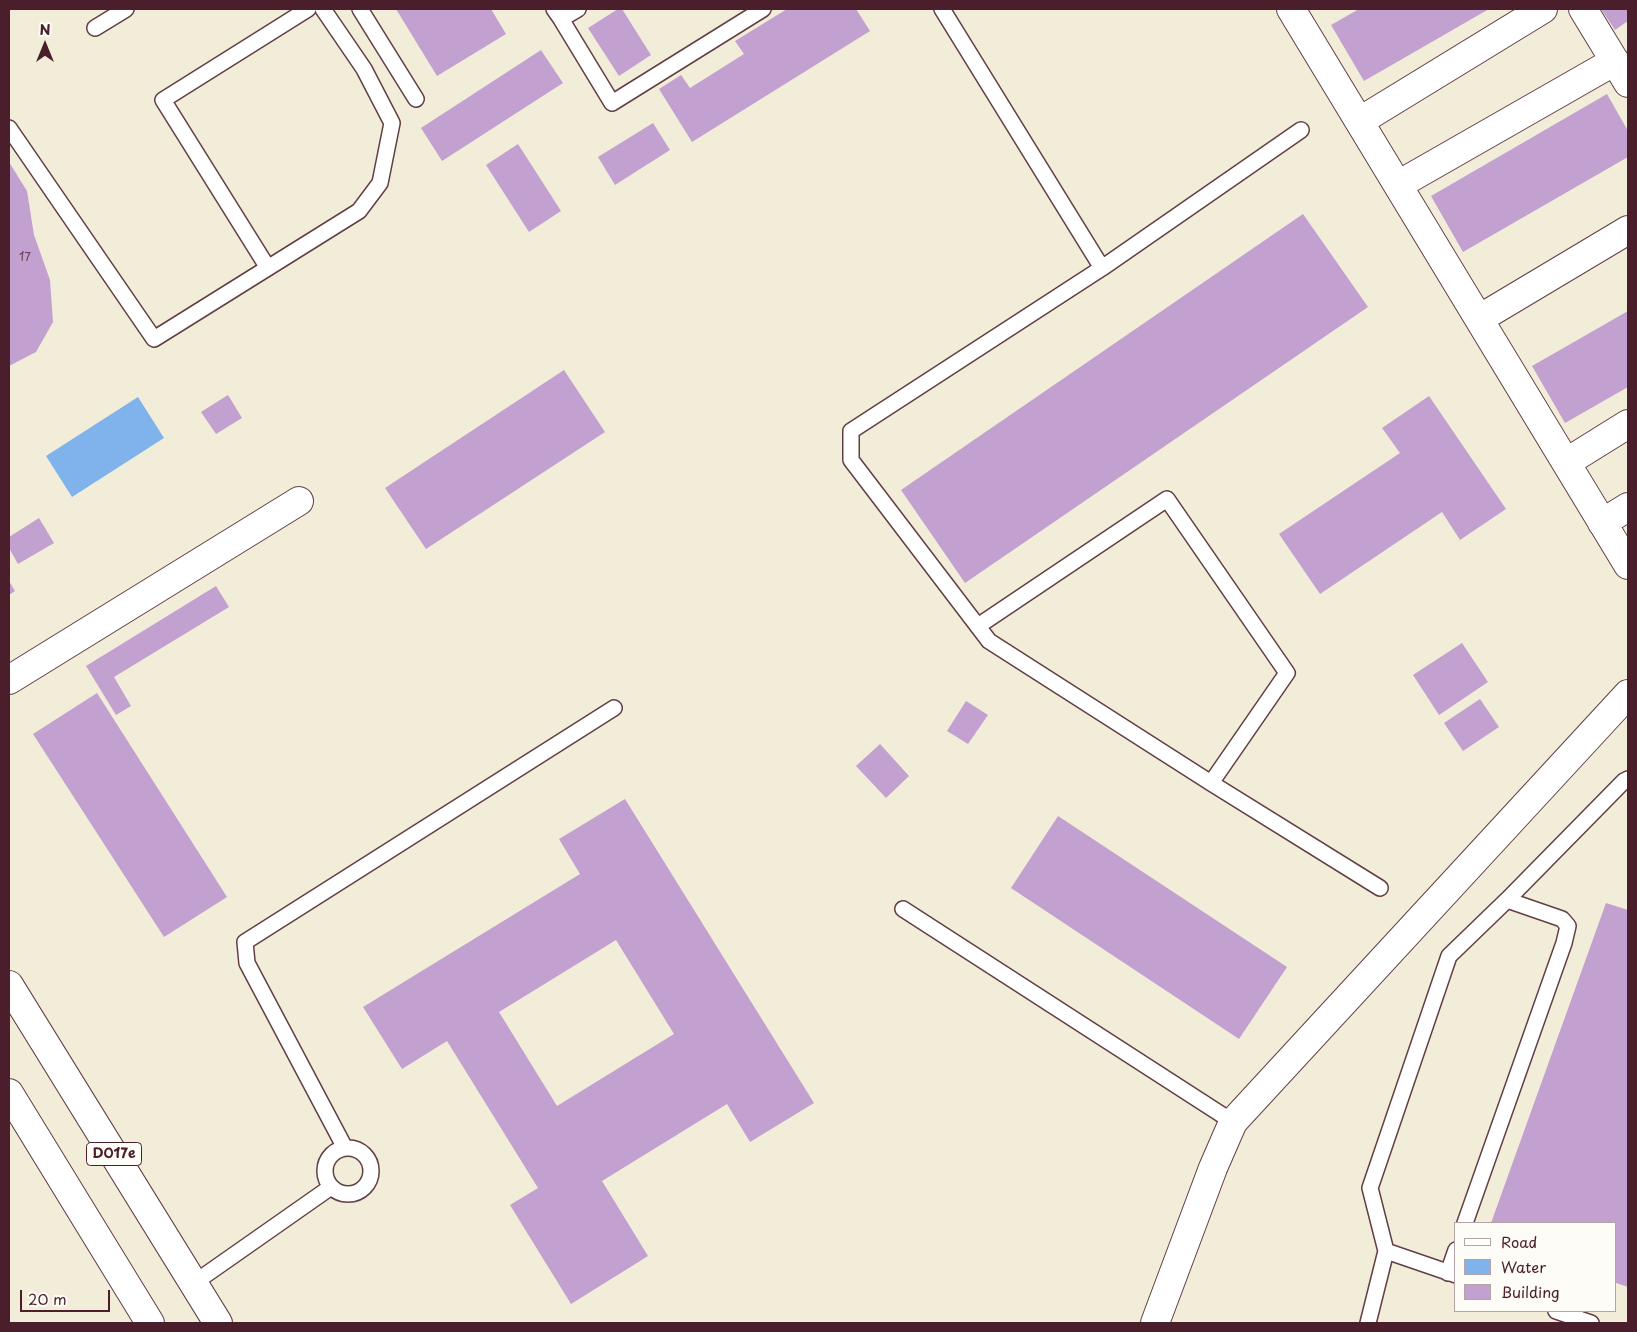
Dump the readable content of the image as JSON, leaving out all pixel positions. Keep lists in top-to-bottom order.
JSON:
{
  "streets": {
    "street": ["D017e"]
  },
  "house_numbers": ["17"],
  "legend": ["Road", "Water", "Building"],
  "scale_bar": "20 m",
  "north": "top"
}
